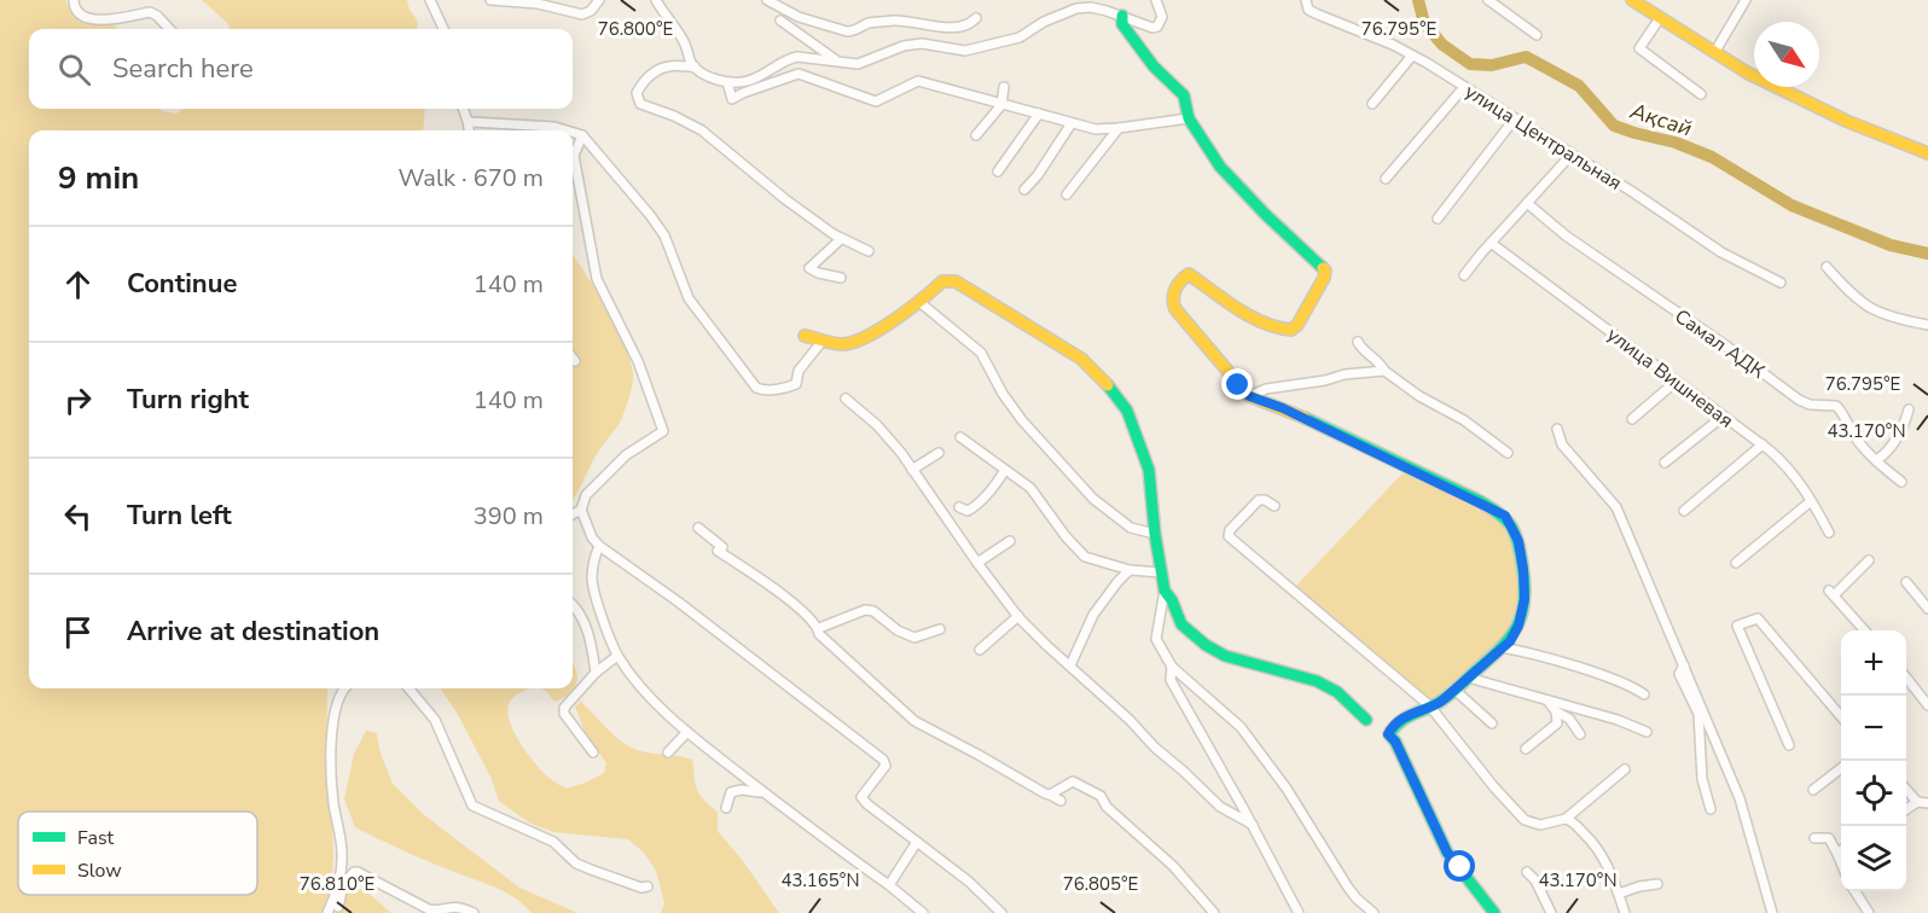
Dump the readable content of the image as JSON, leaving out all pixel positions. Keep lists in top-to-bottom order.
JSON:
{
  "streets": {
    "street": ["улица Центральная", "Самал АДК", "улица Вишневая"]
  },
  "water": ["Ақсай"],
  "legend": ["Fast", "Slow"],
  "north": "bottom right",
  "page": {
    "search": "Search here",
    "heading": ["9 min", "Walk · 670 m"],
    "list": [
      ["Continue", "140 m"],
      ["Turn right", "140 m"],
      ["Turn left", "390 m"],
      "Arrive at destination"
    ],
    "map_buttons": ["+", "−"]
  },
  "coordinates": [
    "76.800°E",
    "76.795°E",
    "43.170°N",
    "43.165°N",
    "76.810°E",
    "76.805°E"
  ]
}
